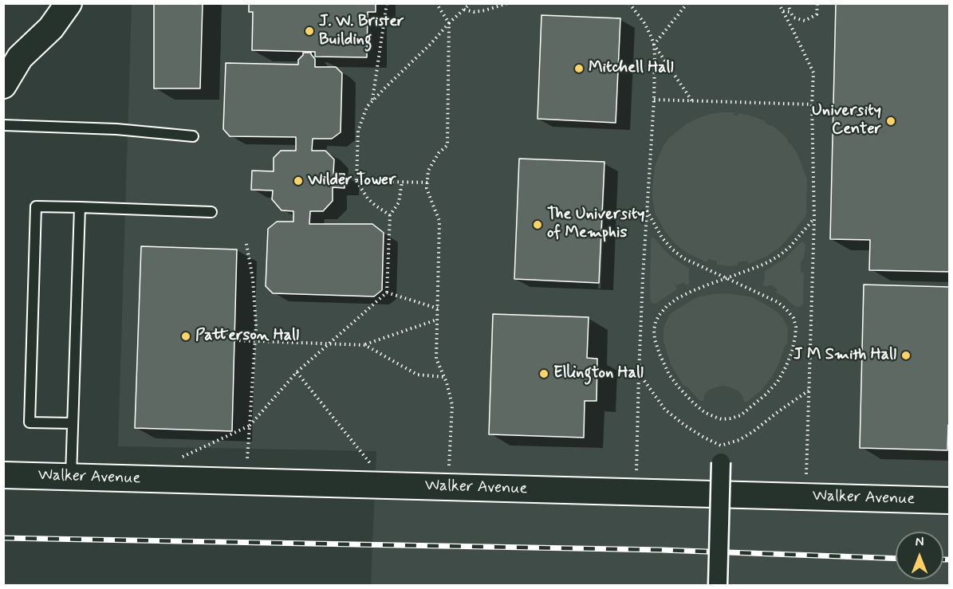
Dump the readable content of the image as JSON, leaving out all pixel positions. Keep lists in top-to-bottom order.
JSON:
{
  "streets": {
    "street": ["Walker Avenue"]
  },
  "places": [
    "J. W. Brister Building",
    "Mitchell Hall",
    "University Center",
    "Wilder Tower",
    "The University of Memphis",
    "Patterson Hall",
    "J M Smith Hall",
    "Ellington Hall"
  ],
  "north": "top"
}
